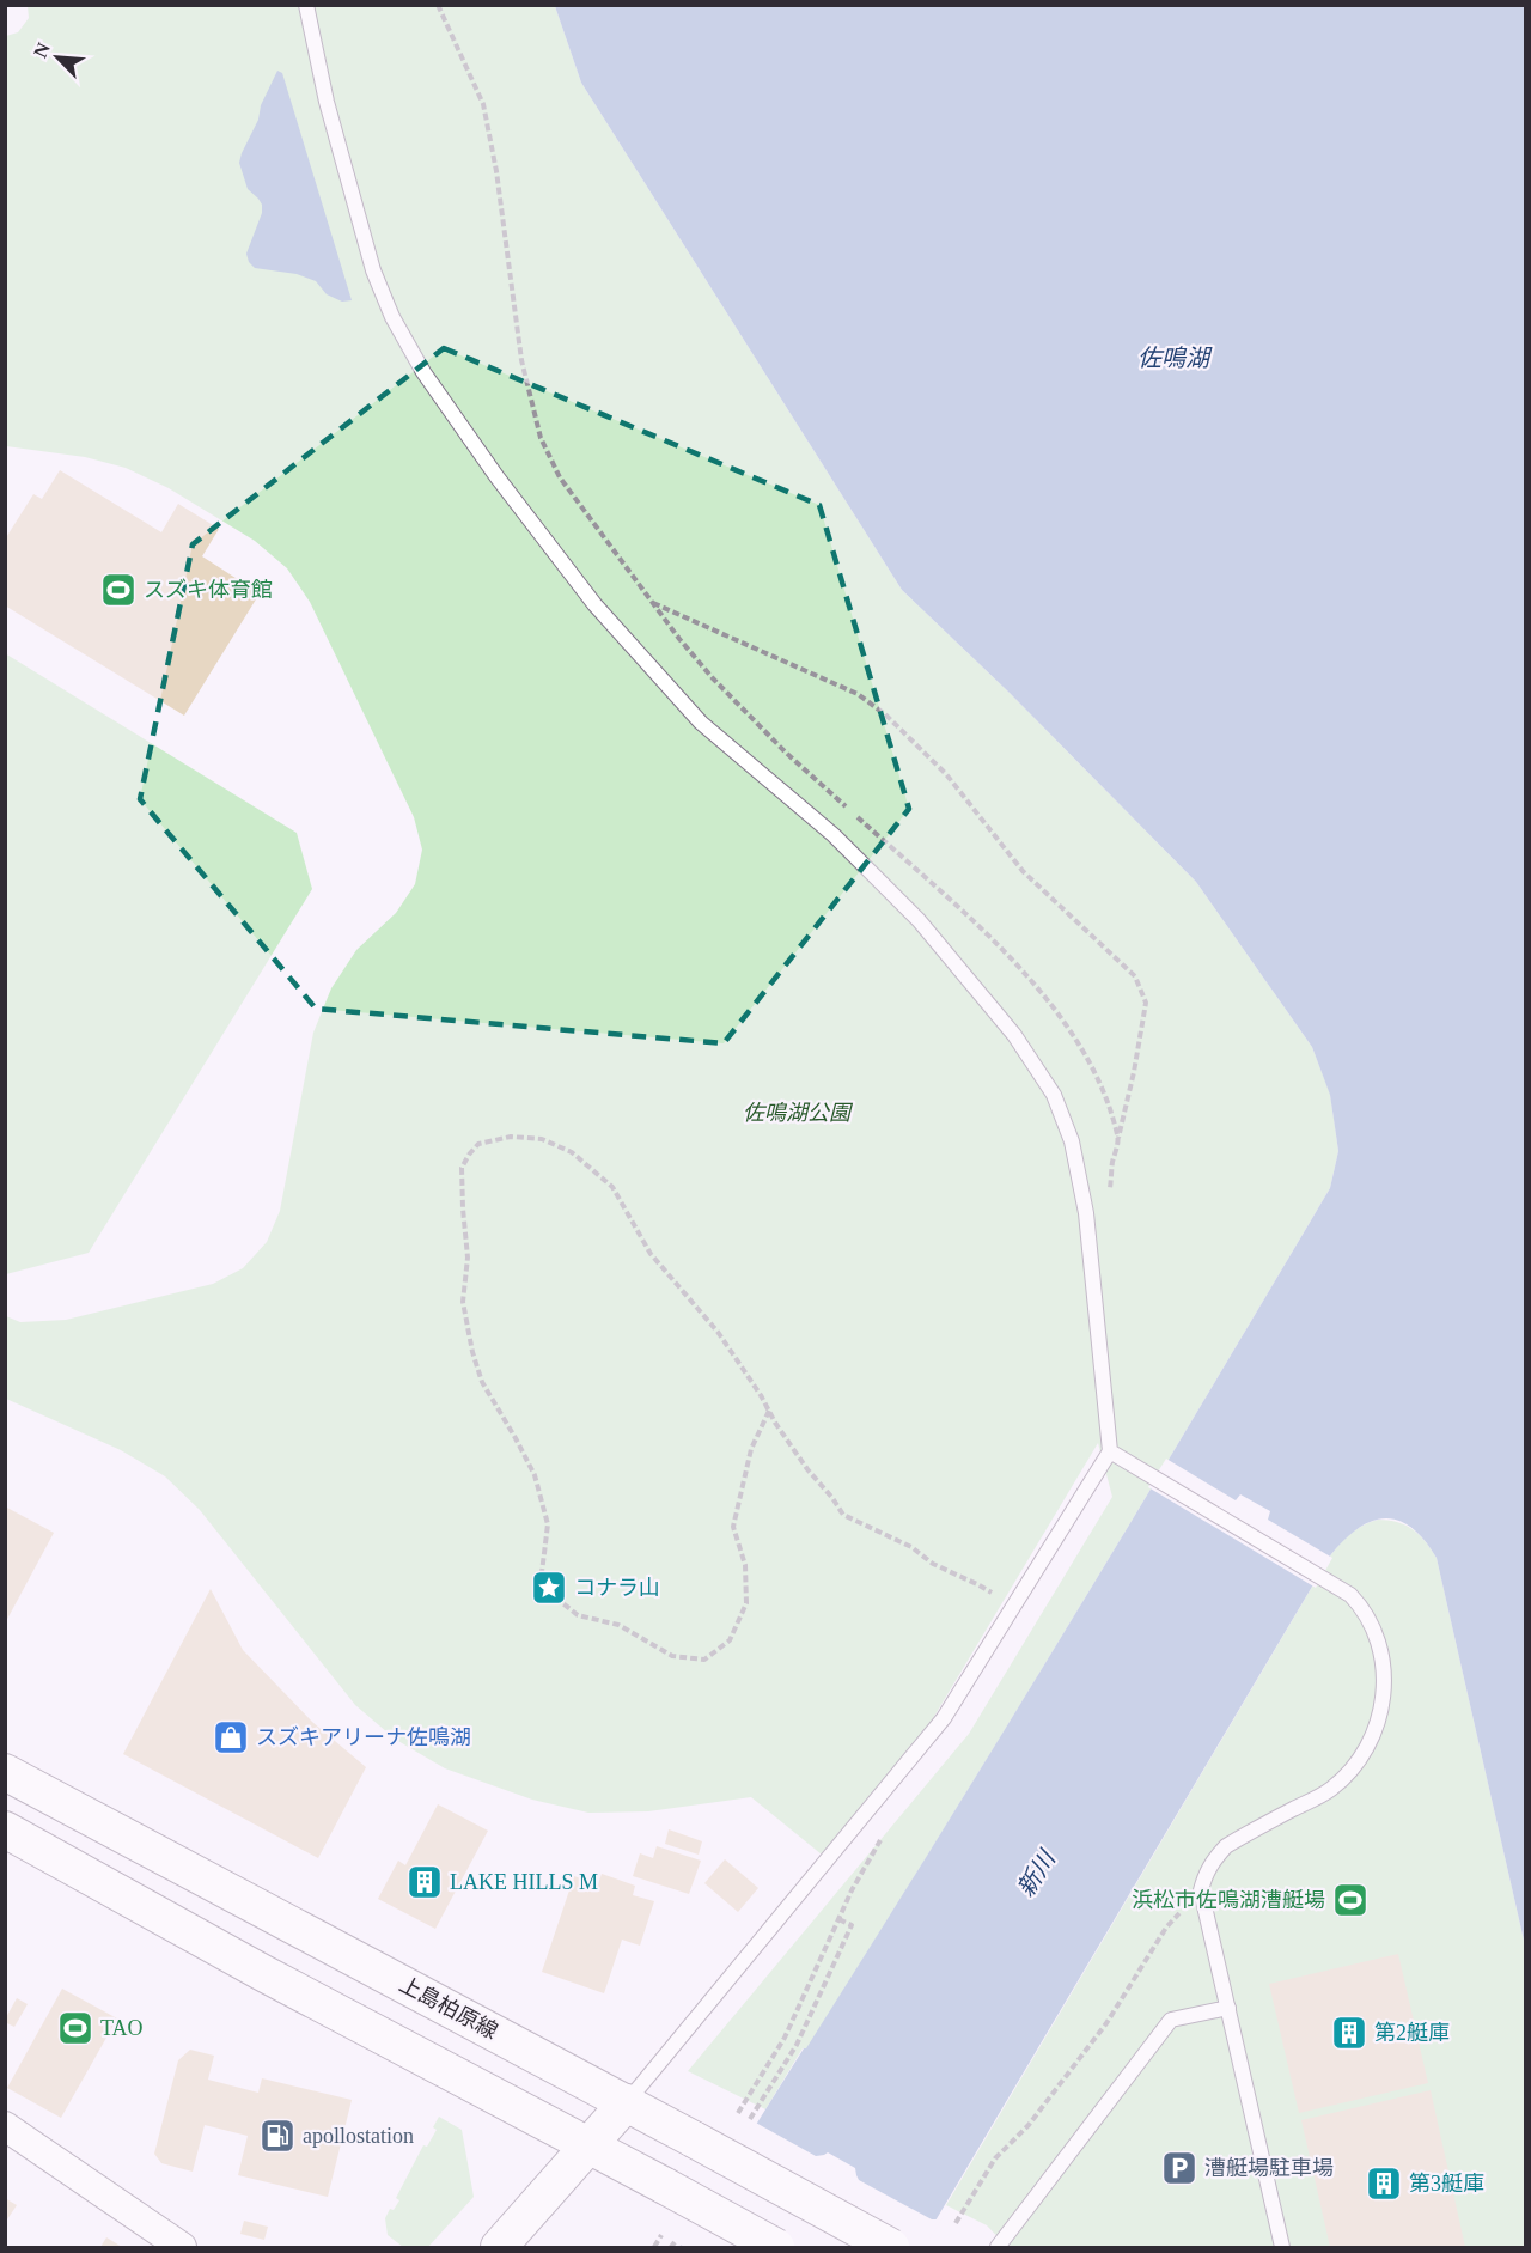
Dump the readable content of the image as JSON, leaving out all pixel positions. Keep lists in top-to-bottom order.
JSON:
{
  "streets": {
    "street": ["上島柏原線"]
  },
  "water": ["佐鳴湖", "新川"],
  "parks": ["佐鳴湖公園"],
  "places": {
    "sports": ["スズキ体育館", "浜松市佐鳴湖漕艇場", "TAO"],
    "place": ["コナラ山"],
    "shop": ["スズキアリーナ佐鳴湖"],
    "building": ["LAKE HILLS M", "第2艇庫", "第3艇庫"],
    "fuel station": ["apollostation"],
    "parking": ["漕艇場駐車場"]
  },
  "north": "top left"
}
